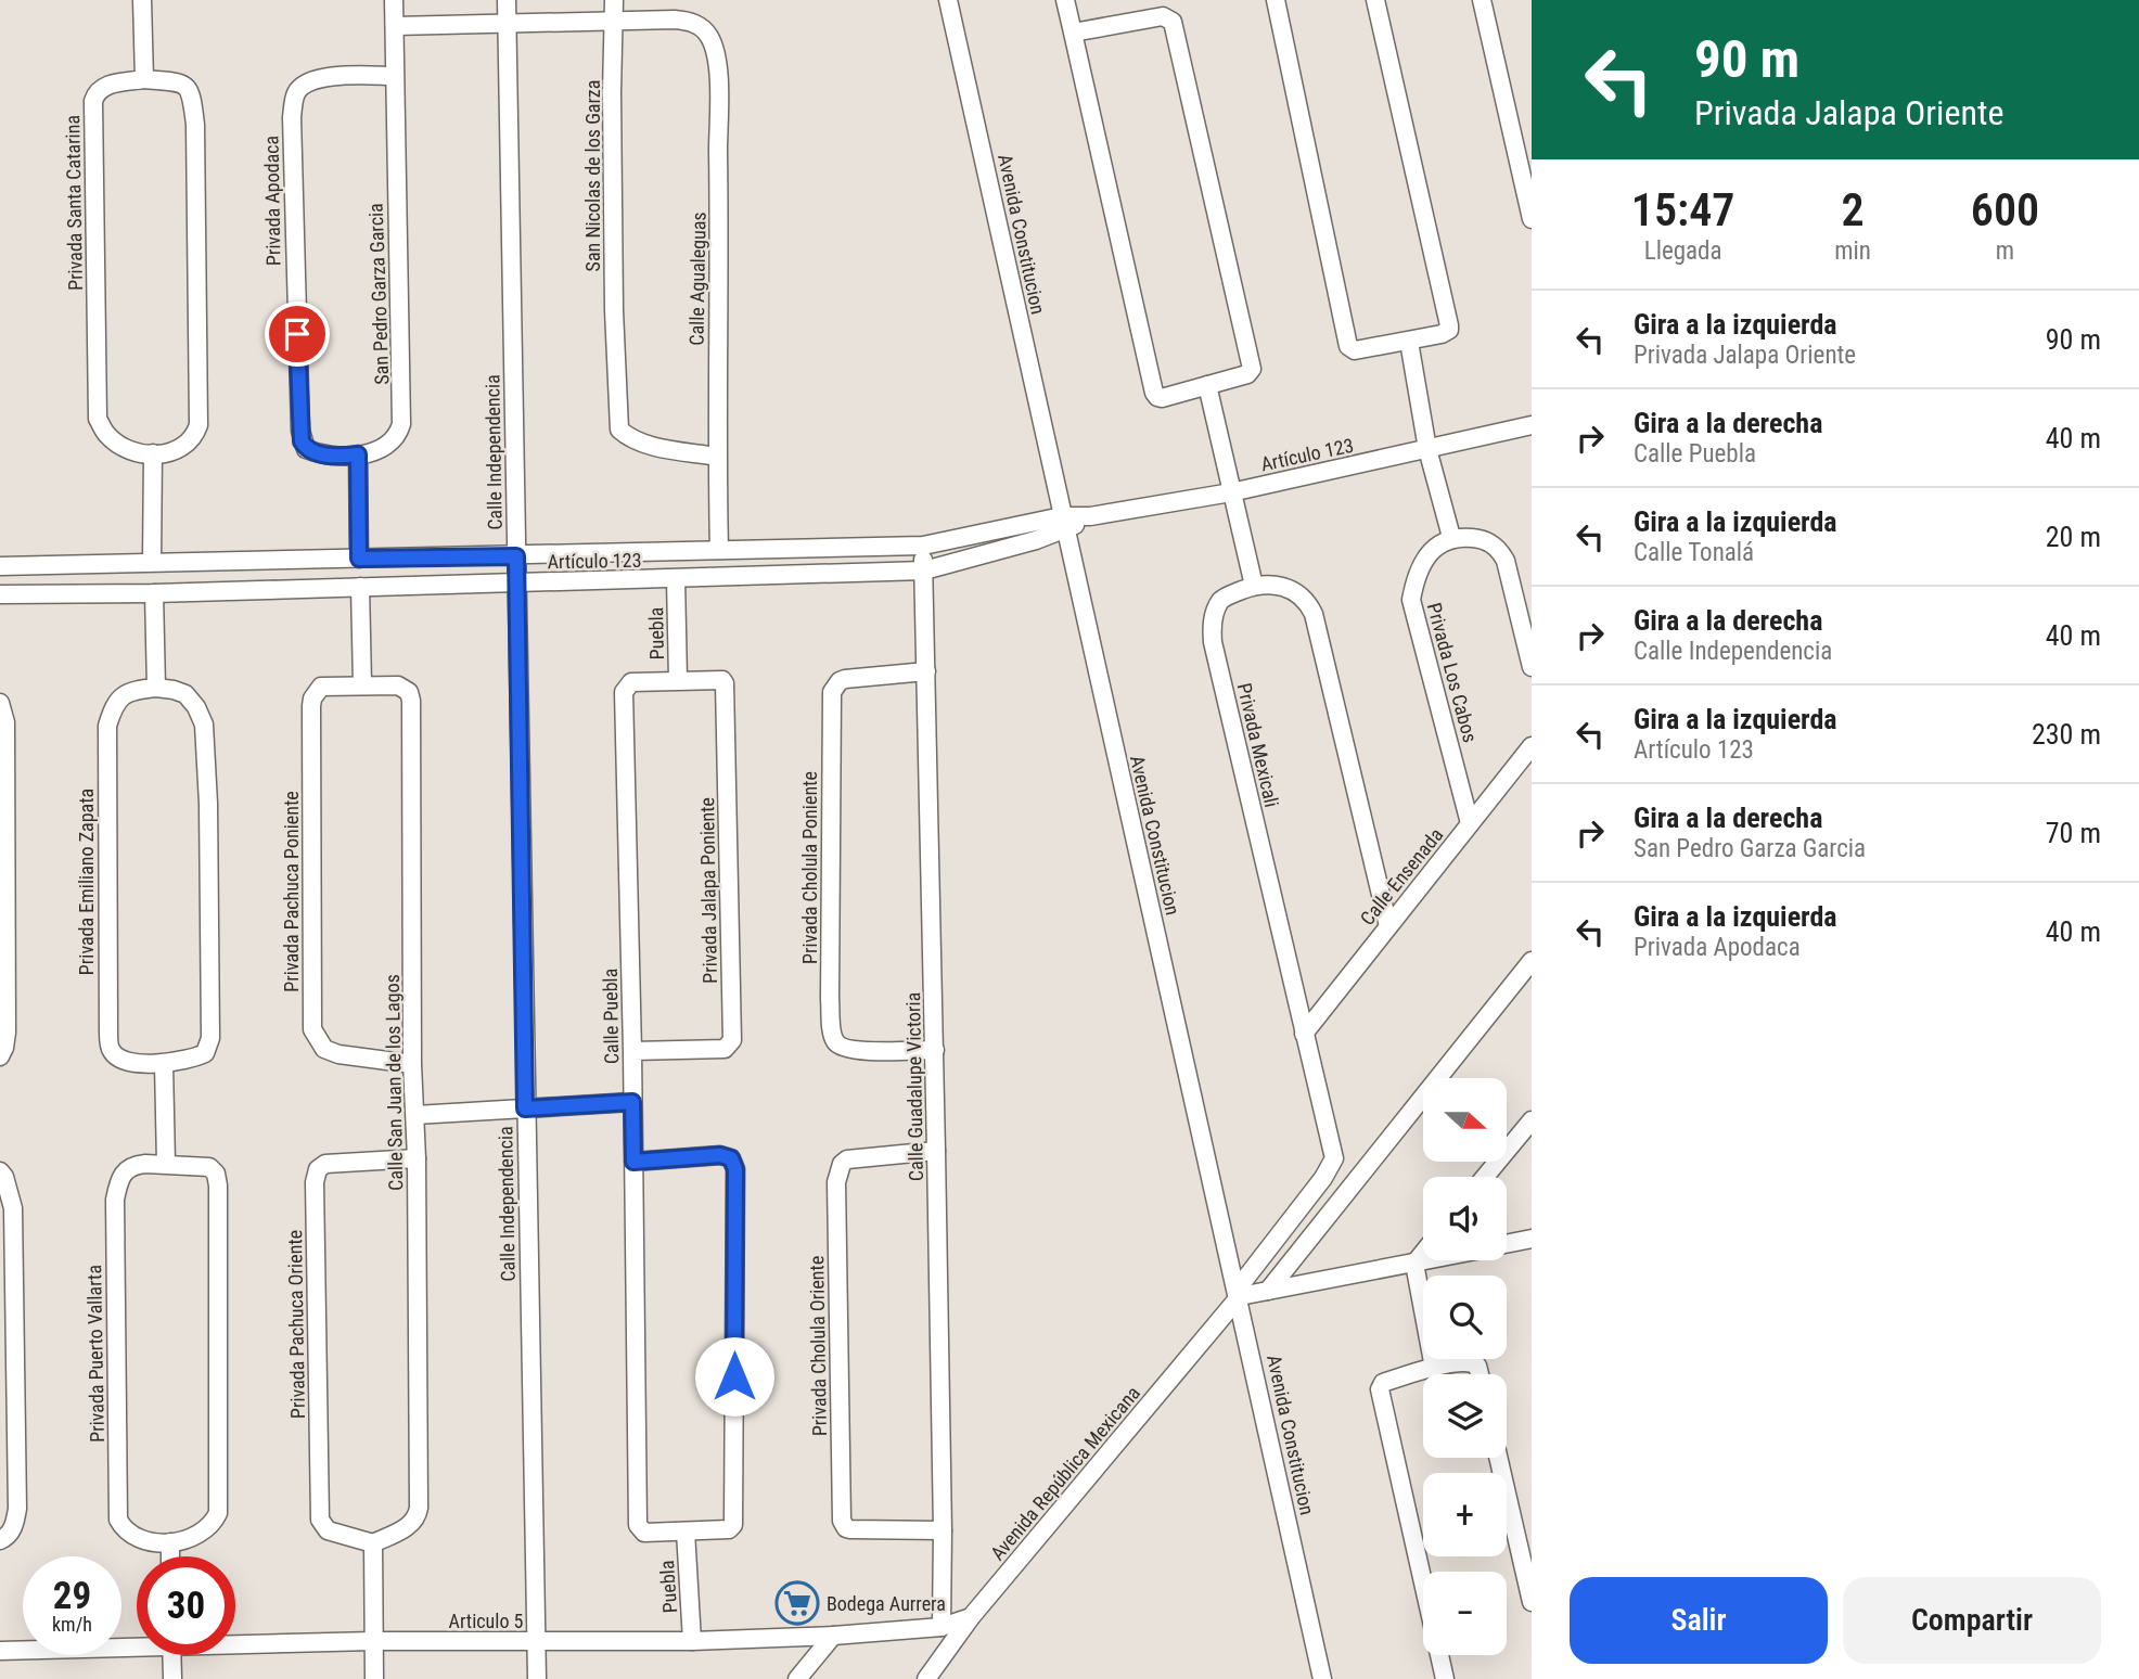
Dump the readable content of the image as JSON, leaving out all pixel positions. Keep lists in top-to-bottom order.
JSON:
{
  "streets": {
    "street": [
      "San Nicolas de los Garza",
      "Privada Apodaca",
      "Privada Santa Catarina",
      "Avenida Constitucion",
      "Calle Agualeguas",
      "San Pedro Garza Garcia",
      "Calle Independencia",
      "Artículo 123",
      "Puebla",
      "Privada Los Cabos",
      "Privada Mexicali",
      "Privada Cholula Poniente",
      "Calle Ensenada",
      "Privada Emiliano Zapata",
      "Privada Jalapa Poniente",
      "Privada Pachuca Poniente",
      "Calle Puebla",
      "Calle San Juan de los Lagos",
      "Calle Guadalupe Victoria",
      "Privada Pachuca Oriente",
      "Privada Cholula Oriente",
      "Privada Puerto Vallarta",
      "Avenida República Mexicana",
      "Articulo 5"
    ]
  },
  "crossings": [
    ["San Nicolas de los Garza", "Calle Agualeguas"],
    ["Privada Apodaca", "San Pedro Garza Garcia"],
    ["Avenida Constitucion", "Artículo 123"],
    ["Avenida Constitucion", "Privada Mexicali"],
    ["Avenida Constitucion", "Avenida República Mexicana"],
    ["Calle Agualeguas", "Artículo 123"],
    ["Calle Independencia", "Artículo 123"],
    ["Calle Independencia", "Articulo 5"],
    ["Artículo 123", "Puebla"],
    ["Artículo 123", "Calle Guadalupe Victoria"],
    ["Puebla", "Privada Jalapa Poniente"],
    ["Puebla", "Calle Puebla"],
    ["Puebla", "Articulo 5"],
    ["Privada Los Cabos", "Calle Ensenada"],
    ["Privada Mexicali", "Calle Ensenada"],
    ["Privada Mexicali", "Avenida República Mexicana"],
    ["Privada Cholula Poniente", "Calle Guadalupe Victoria"],
    ["Privada Jalapa Poniente", "Calle Puebla"],
    ["Privada Pachuca Poniente", "Calle San Juan de los Lagos"],
    ["Calle San Juan de los Lagos", "Privada Pachuca Oriente"],
    ["Calle Guadalupe Victoria", "Privada Cholula Oriente"],
    ["Calle Guadalupe Victoria", "Articulo 5"],
    ["Avenida República Mexicana", "Articulo 5"]
  ],
  "places": {
    "supermarket": ["Bodega Aurrera"]
  },
  "north": "right",
  "page": {
    "turn": ["90 m", "Privada Jalapa Oriente"],
    "eta": [
      "15:47",
      "Llegada",
      "2",
      "min",
      "600",
      "m"
    ],
    "list": [
      {
        "name": "Gira a la izquierda",
        "note": "Privada Jalapa Oriente",
        "value": "90 m"
      },
      {
        "name": "Gira a la derecha",
        "note": "Calle Puebla",
        "value": "40 m"
      },
      {
        "name": "Gira a la izquierda",
        "note": "Calle Tonalá",
        "value": "20 m"
      },
      {
        "name": "Gira a la derecha",
        "note": "Calle Independencia",
        "value": "40 m"
      },
      {
        "name": "Gira a la izquierda",
        "note": "Artículo 123",
        "value": "230 m"
      },
      {
        "name": "Gira a la derecha",
        "note": "San Pedro Garza Garcia",
        "value": "70 m"
      },
      {
        "name": "Gira a la izquierda",
        "note": "Privada Apodaca",
        "value": "40 m"
      }
    ],
    "map_buttons": ["+", "−"],
    "speed": "29 km/h",
    "limit": "30",
    "buttons": ["Salir", "Compartir"]
  }
}
